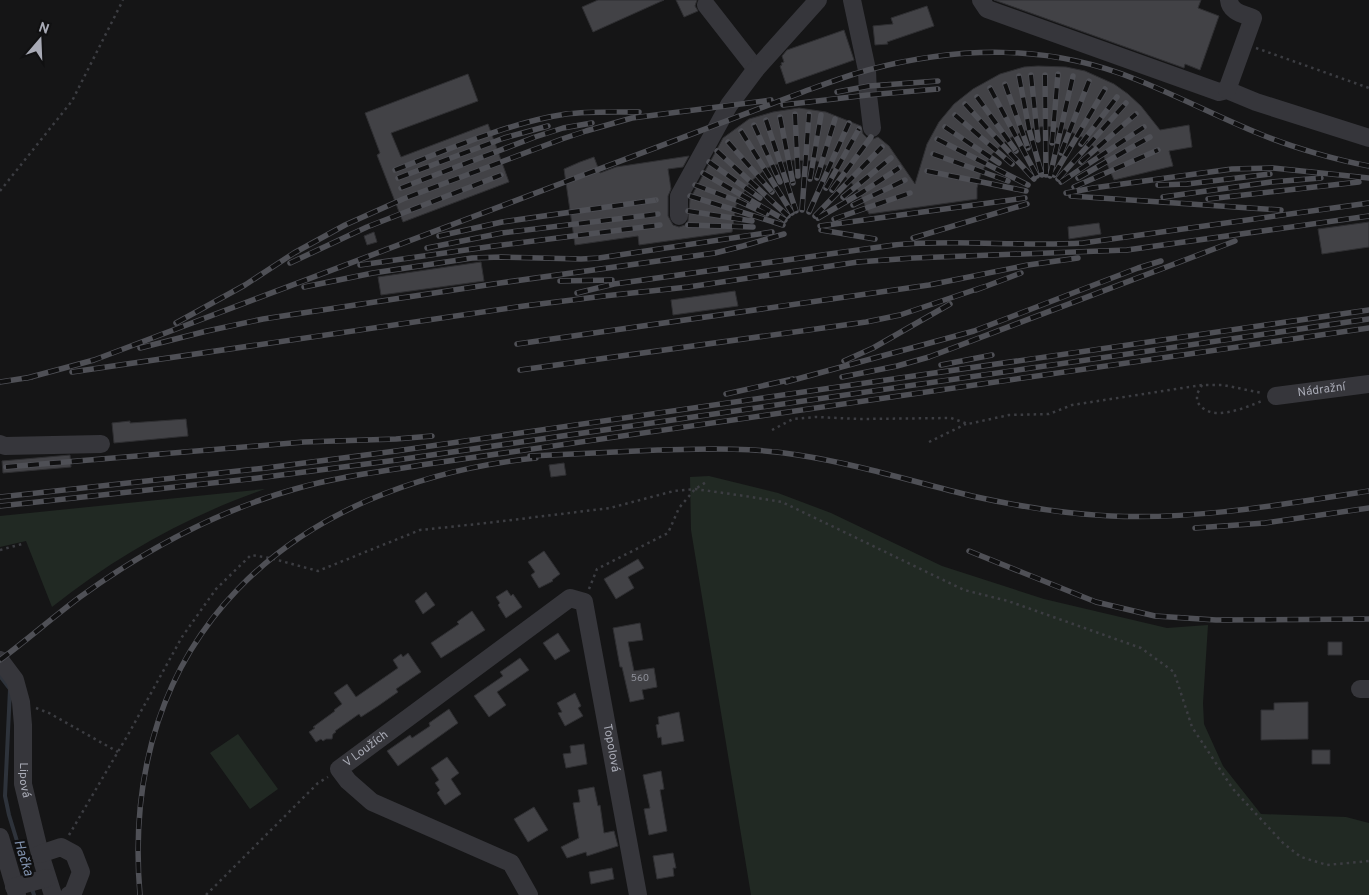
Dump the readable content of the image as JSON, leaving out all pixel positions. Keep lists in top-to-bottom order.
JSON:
{
  "streets": {
    "street": [
      "Nádražní",
      "Topolová",
      "V Loužích",
      "Lipová"
    ]
  },
  "crossings": [
    ["Topolová", "V Loužích"]
  ],
  "water": ["Hačka"],
  "house_numbers": ["560"],
  "north": "top"
}
